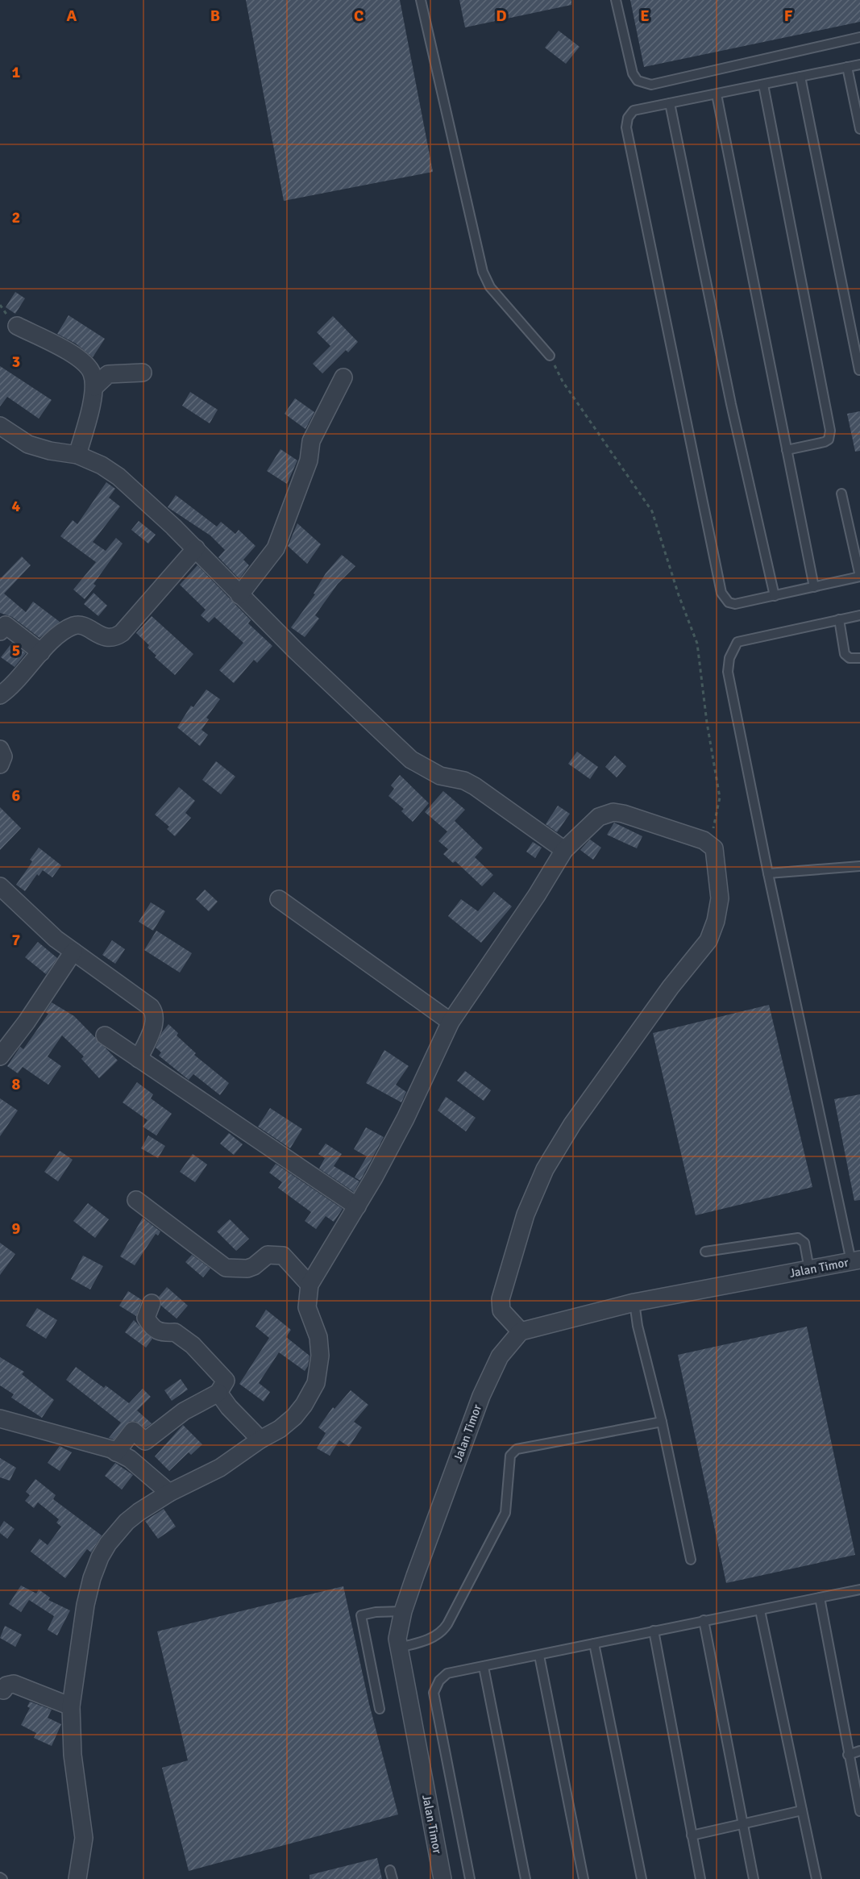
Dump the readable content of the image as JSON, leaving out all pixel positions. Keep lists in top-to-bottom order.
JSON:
{
  "streets": {
    "street": ["Jalan Timor"]
  },
  "grid": {
    "columns": [
      "A",
      "B",
      "C",
      "D",
      "E",
      "F"
    ],
    "rows": [
      "1",
      "2",
      "3",
      "4",
      "5",
      "6",
      "7",
      "8",
      "9"
    ]
  }
}
